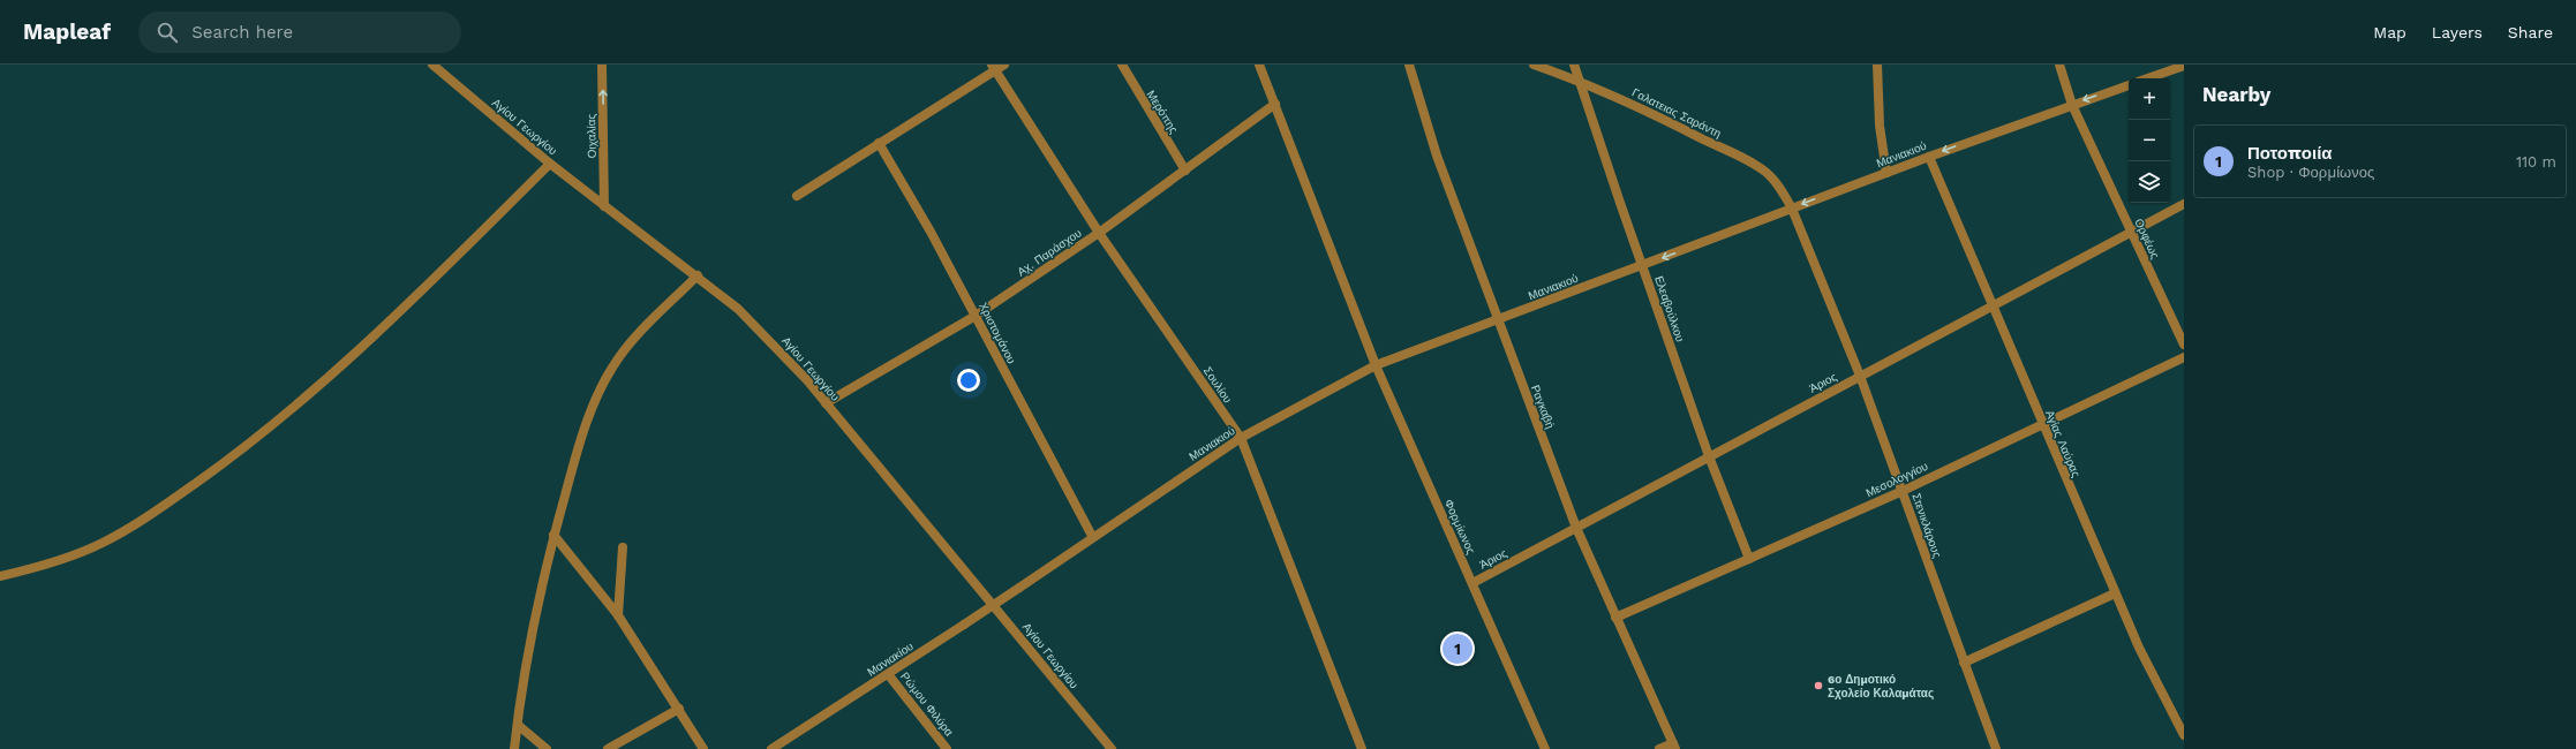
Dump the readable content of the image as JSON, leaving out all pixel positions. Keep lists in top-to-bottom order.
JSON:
{
  "streets": {
    "street": [
      "Μερόπης",
      "Γαλατειας Σαράντη",
      "Αγίου Γεωργίου",
      "Οιχαλίας",
      "Μανιακιού",
      "Ορφέως",
      "Αχ. Παράσχου",
      "Ελεαβούλκου",
      "Χριστομάνου",
      "Άριος",
      "Σουλίου",
      "Ραγκαβή",
      "Αγίας Λαύρας",
      "Μεσολογγίου",
      "Στενικλάρους",
      "Φορμίωνος",
      "Μανιακίου",
      "Ρώμου Φιλύρα"
    ]
  },
  "crossings": [
    ["Μερόπης", "Αχ. Παράσχου"],
    ["Γαλατειας Σαράντη", "Μανιακιού"],
    ["Γαλατειας Σαράντη", "Ελεαβούλκου"],
    ["Γαλατειας Σαράντη", "Στενικλάρους"],
    ["Αγίου Γεωργίου", "Οιχαλίας"],
    ["Αγίου Γεωργίου", "Αχ. Παράσχου"],
    ["Μανιακιού", "Ορφέως"],
    ["Μανιακιού", "Ελεαβούλκου"],
    ["Μανιακιού", "Χριστομάνου"],
    ["Μανιακιού", "Σουλίου"],
    ["Μανιακιού", "Ραγκαβή"],
    ["Μανιακιού", "Αγίας Λαύρας"],
    ["Μανιακιού", "Στενικλάρους"],
    ["Μανιακιού", "Φορμίωνος"],
    ["Μανιακιού", "Μανιακίου"],
    ["Ορφέως", "Άριος"],
    ["Αχ. Παράσχου", "Χριστομάνου"],
    ["Αχ. Παράσχου", "Σουλίου"],
    ["Αχ. Παράσχου", "Φορμίωνος"],
    ["Ελεαβούλκου", "Άριος"],
    ["Ελεαβούλκου", "Μεσολογγίου"],
    ["Άριος", "Ραγκαβή"],
    ["Άριος", "Αγίας Λαύρας"],
    ["Άριος", "Στενικλάρους"],
    ["Άριος", "Φορμίωνος"],
    ["Ραγκαβή", "Μεσολογγίου"],
    ["Αγίας Λαύρας", "Μεσολογγίου"],
    ["Μεσολογγίου", "Στενικλάρους"],
    ["Μανιακίου", "Ρώμου Φιλύρα"]
  ],
  "one_way": ["Οιχαλίας", "Μανιακιού"],
  "places": ["6ο Δημοτικό Σχολείο Καλαμάτας"],
  "page": {
    "header": "Mapleaf",
    "search": "Search here",
    "nav": ["Map", "Layers", "Share"],
    "heading": "Nearby",
    "map_buttons": ["+", "−"],
    "list": [
      {
        "mark": "1",
        "name": "Ποτοποιία",
        "note": "Shop · Φορμίωνος",
        "value": "110 m"
      }
    ],
    "pins": "1"
  }
}
